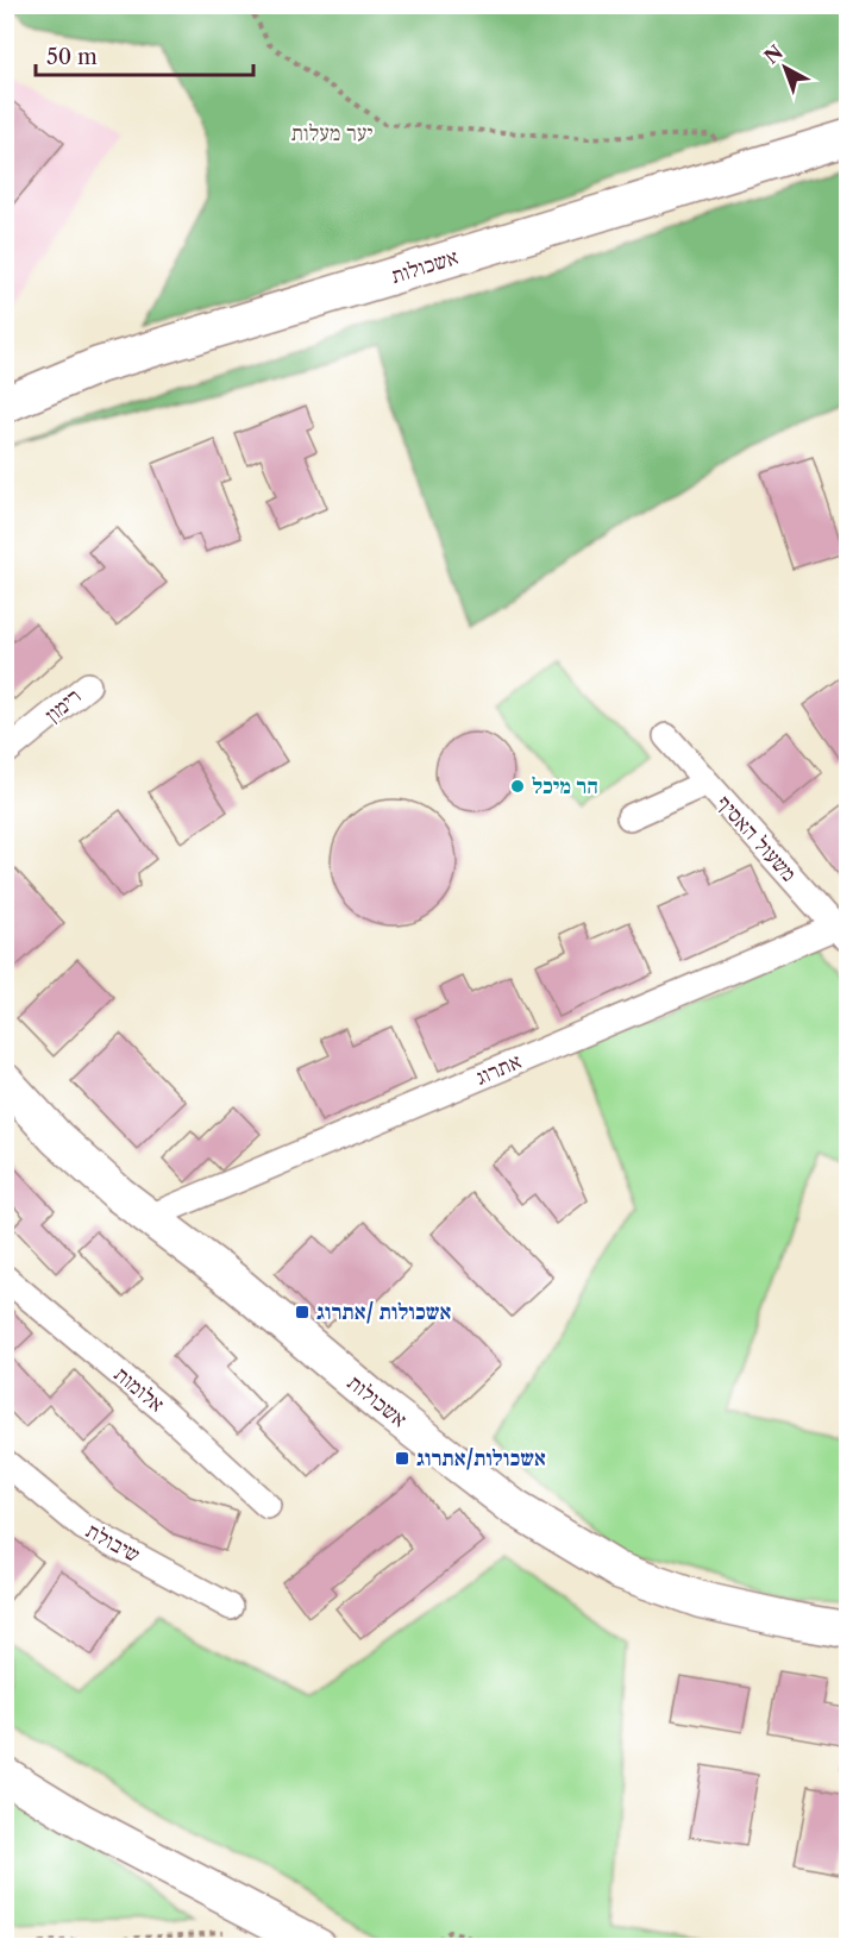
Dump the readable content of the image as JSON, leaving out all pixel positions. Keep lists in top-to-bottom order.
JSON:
{
  "streets": {
    "street": [
      "אשכולות",
      "רימון",
      "משעול האסיף",
      "אתרוג",
      "אלומות",
      "שיבולת"
    ]
  },
  "crossings": [
    ["אשכולות", "אתרוג"],
    ["משעול האסיף", "אתרוג"]
  ],
  "parks": ["יער מעלות"],
  "places": {
    "other": ["הר מיכל"],
    "transit": ["אשכולות /אתרוג", "אשכולות/אתרוג"]
  },
  "scale_bar": "50 m",
  "north": "top left"
}
